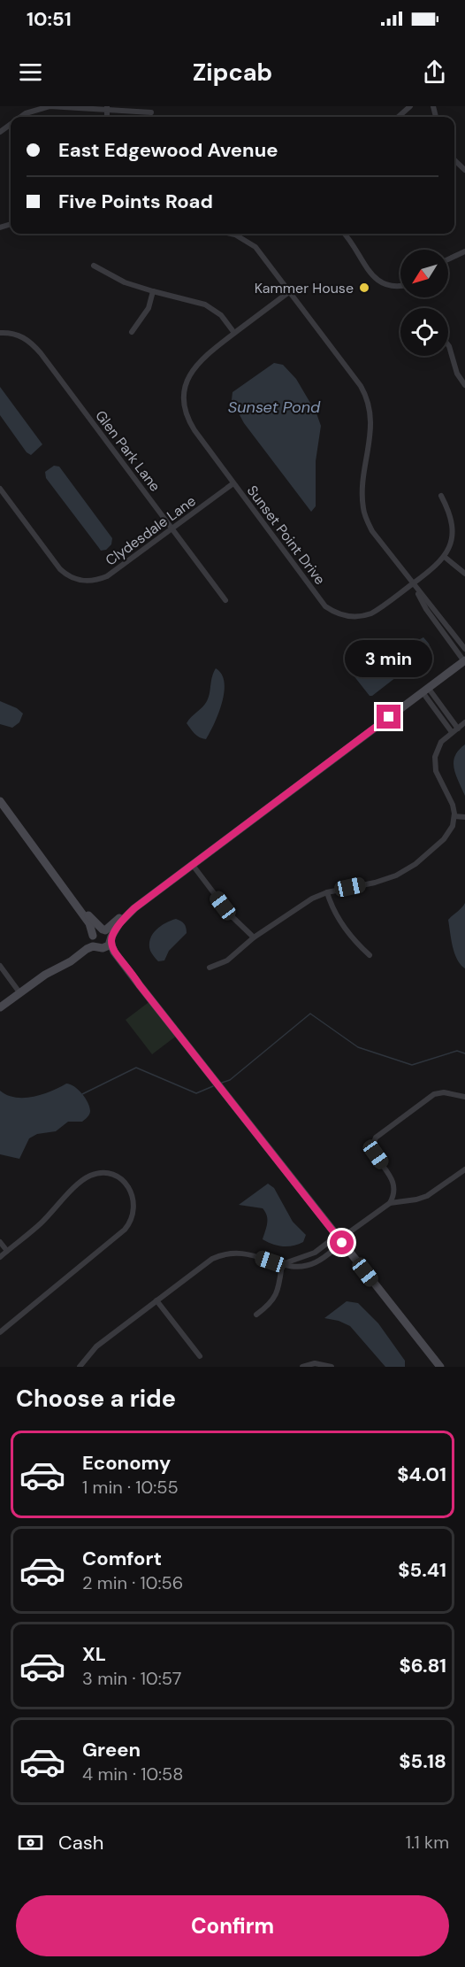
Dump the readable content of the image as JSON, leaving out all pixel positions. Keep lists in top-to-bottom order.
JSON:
{
  "streets": {
    "street": ["Glen Park Lane", "Clydesdale Lane", "Sunset Point Drive"]
  },
  "crossings": [
    ["Glen Park Lane", "Clydesdale Lane"],
    ["Clydesdale Lane", "Sunset Point Drive"]
  ],
  "water": ["Sunset Pond"],
  "places": ["Kammer House"],
  "north": "bottom left",
  "page": {
    "status": "10:51",
    "header": "Zipcab",
    "banner": ["East Edgewood Avenue", "Five Points Road"],
    "bubble": "3 min",
    "heading": "Choose a ride",
    "list": [
      {
        "name": "Economy",
        "note": "1 min · 10:55",
        "value": "$4.01"
      },
      {
        "name": "Comfort",
        "note": "2 min · 10:56",
        "value": "$5.41"
      },
      {
        "name": "XL",
        "note": "3 min · 10:57",
        "value": "$6.81"
      },
      {
        "name": "Green",
        "note": "4 min · 10:58",
        "value": "$5.18"
      }
    ],
    "pay": ["Cash", "1.1 km"],
    "buttons": "Confirm"
  }
}
